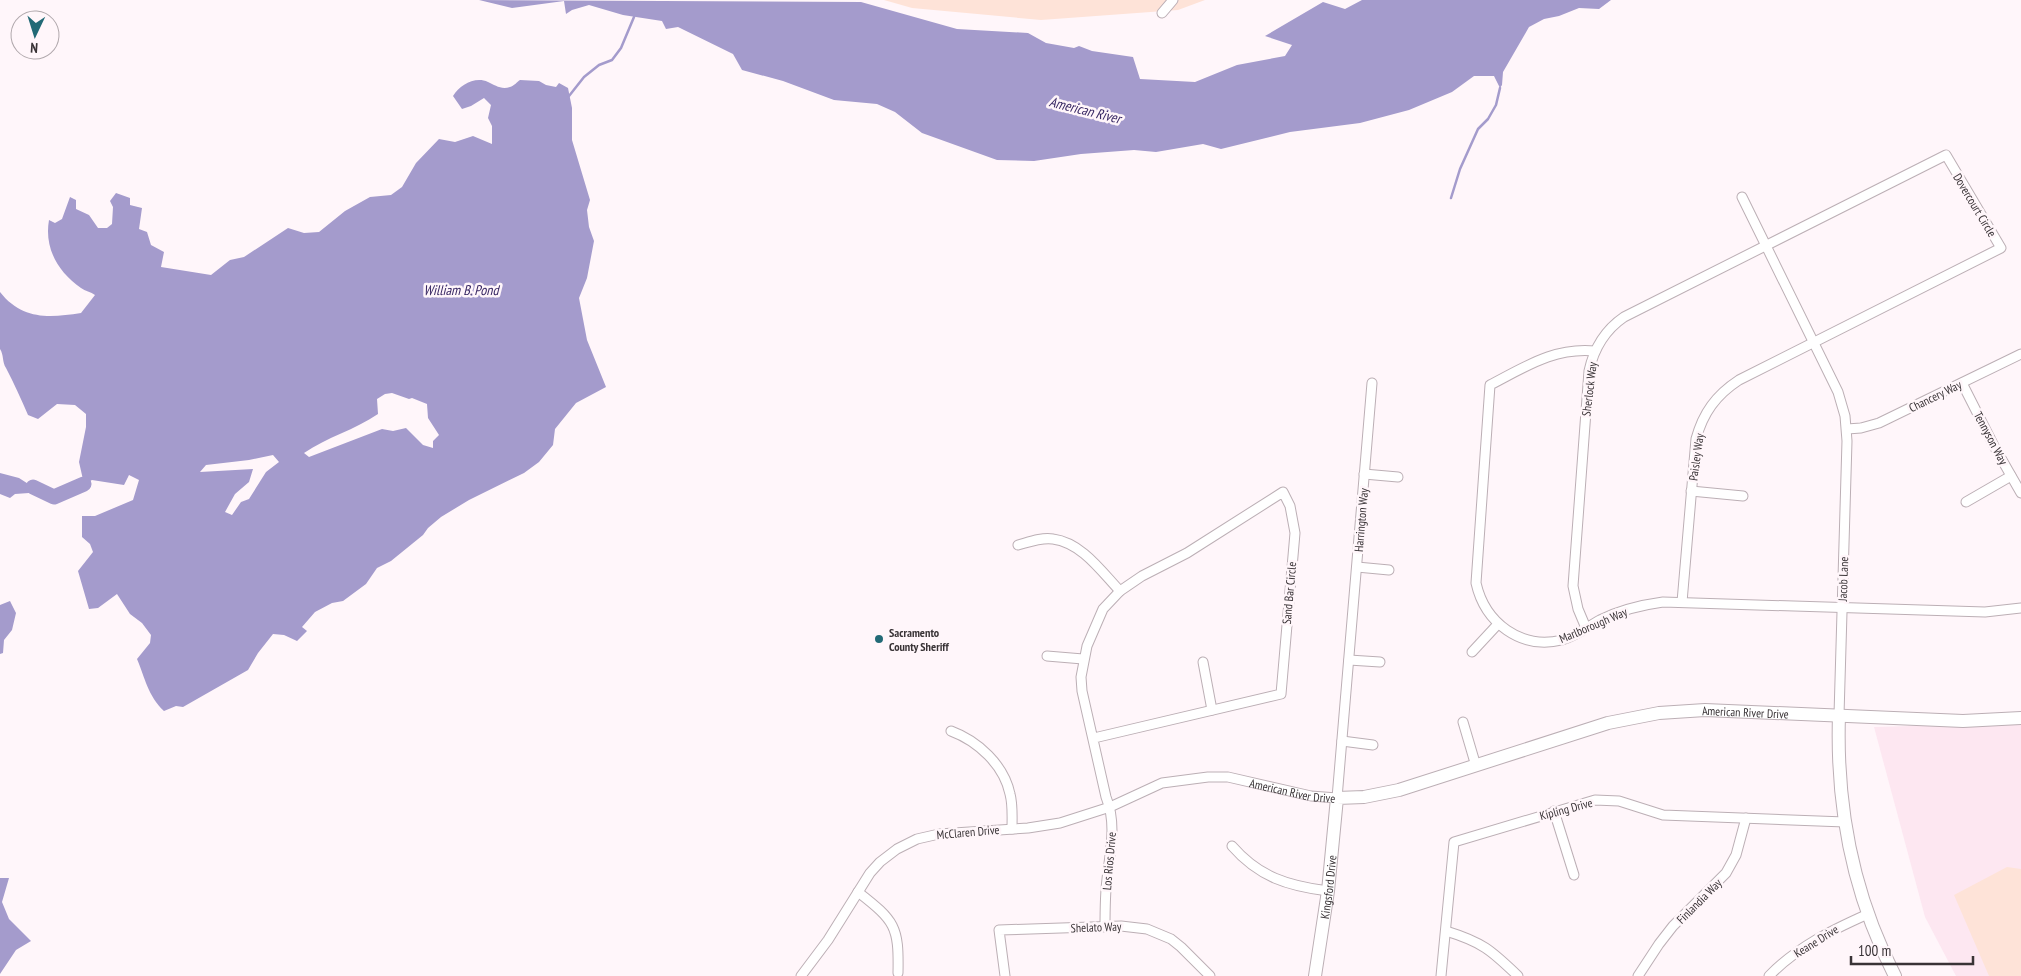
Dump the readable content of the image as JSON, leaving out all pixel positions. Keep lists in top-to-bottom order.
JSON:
{
  "streets": {
    "street": [
      "Dovercourt Circle",
      "Sherlock Way",
      "Chancery Way",
      "Tennyson Way",
      "Paisley Way",
      "Harrington Way",
      "Jacob Lane",
      "Sand Bar Circle",
      "Marlborough Way",
      "American River Drive",
      "Kipling Drive",
      "McClaren Drive",
      "Los Rios Drive",
      "Kingsford Drive",
      "Finlandia Way",
      "Shelato Way",
      "Keane Drive"
    ]
  },
  "crossings": [
    ["Dovercourt Circle", "Sherlock Way"],
    ["Dovercourt Circle", "Paisley Way"],
    ["Dovercourt Circle", "Jacob Lane"],
    ["Sherlock Way", "Jacob Lane"],
    ["Sherlock Way", "Marlborough Way"],
    ["Chancery Way", "Tennyson Way"],
    ["Chancery Way", "Jacob Lane"],
    ["Paisley Way", "Jacob Lane"],
    ["Paisley Way", "Marlborough Way"],
    ["Harrington Way", "American River Drive"],
    ["Harrington Way", "Kingsford Drive"],
    ["Jacob Lane", "Marlborough Way"],
    ["Jacob Lane", "American River Drive"],
    ["Jacob Lane", "Kipling Drive"],
    ["Jacob Lane", "Keane Drive"],
    ["Sand Bar Circle", "Los Rios Drive"],
    ["American River Drive", "McClaren Drive"],
    ["American River Drive", "Los Rios Drive"],
    ["American River Drive", "Kingsford Drive"],
    ["Kipling Drive", "Finlandia Way"],
    ["McClaren Drive", "Los Rios Drive"],
    ["Los Rios Drive", "Shelato Way"]
  ],
  "water": ["American River", "William B. Pond"],
  "places": ["Sacramento County Sheriff"],
  "scale_bar": "100 m",
  "north": "bottom"
}
